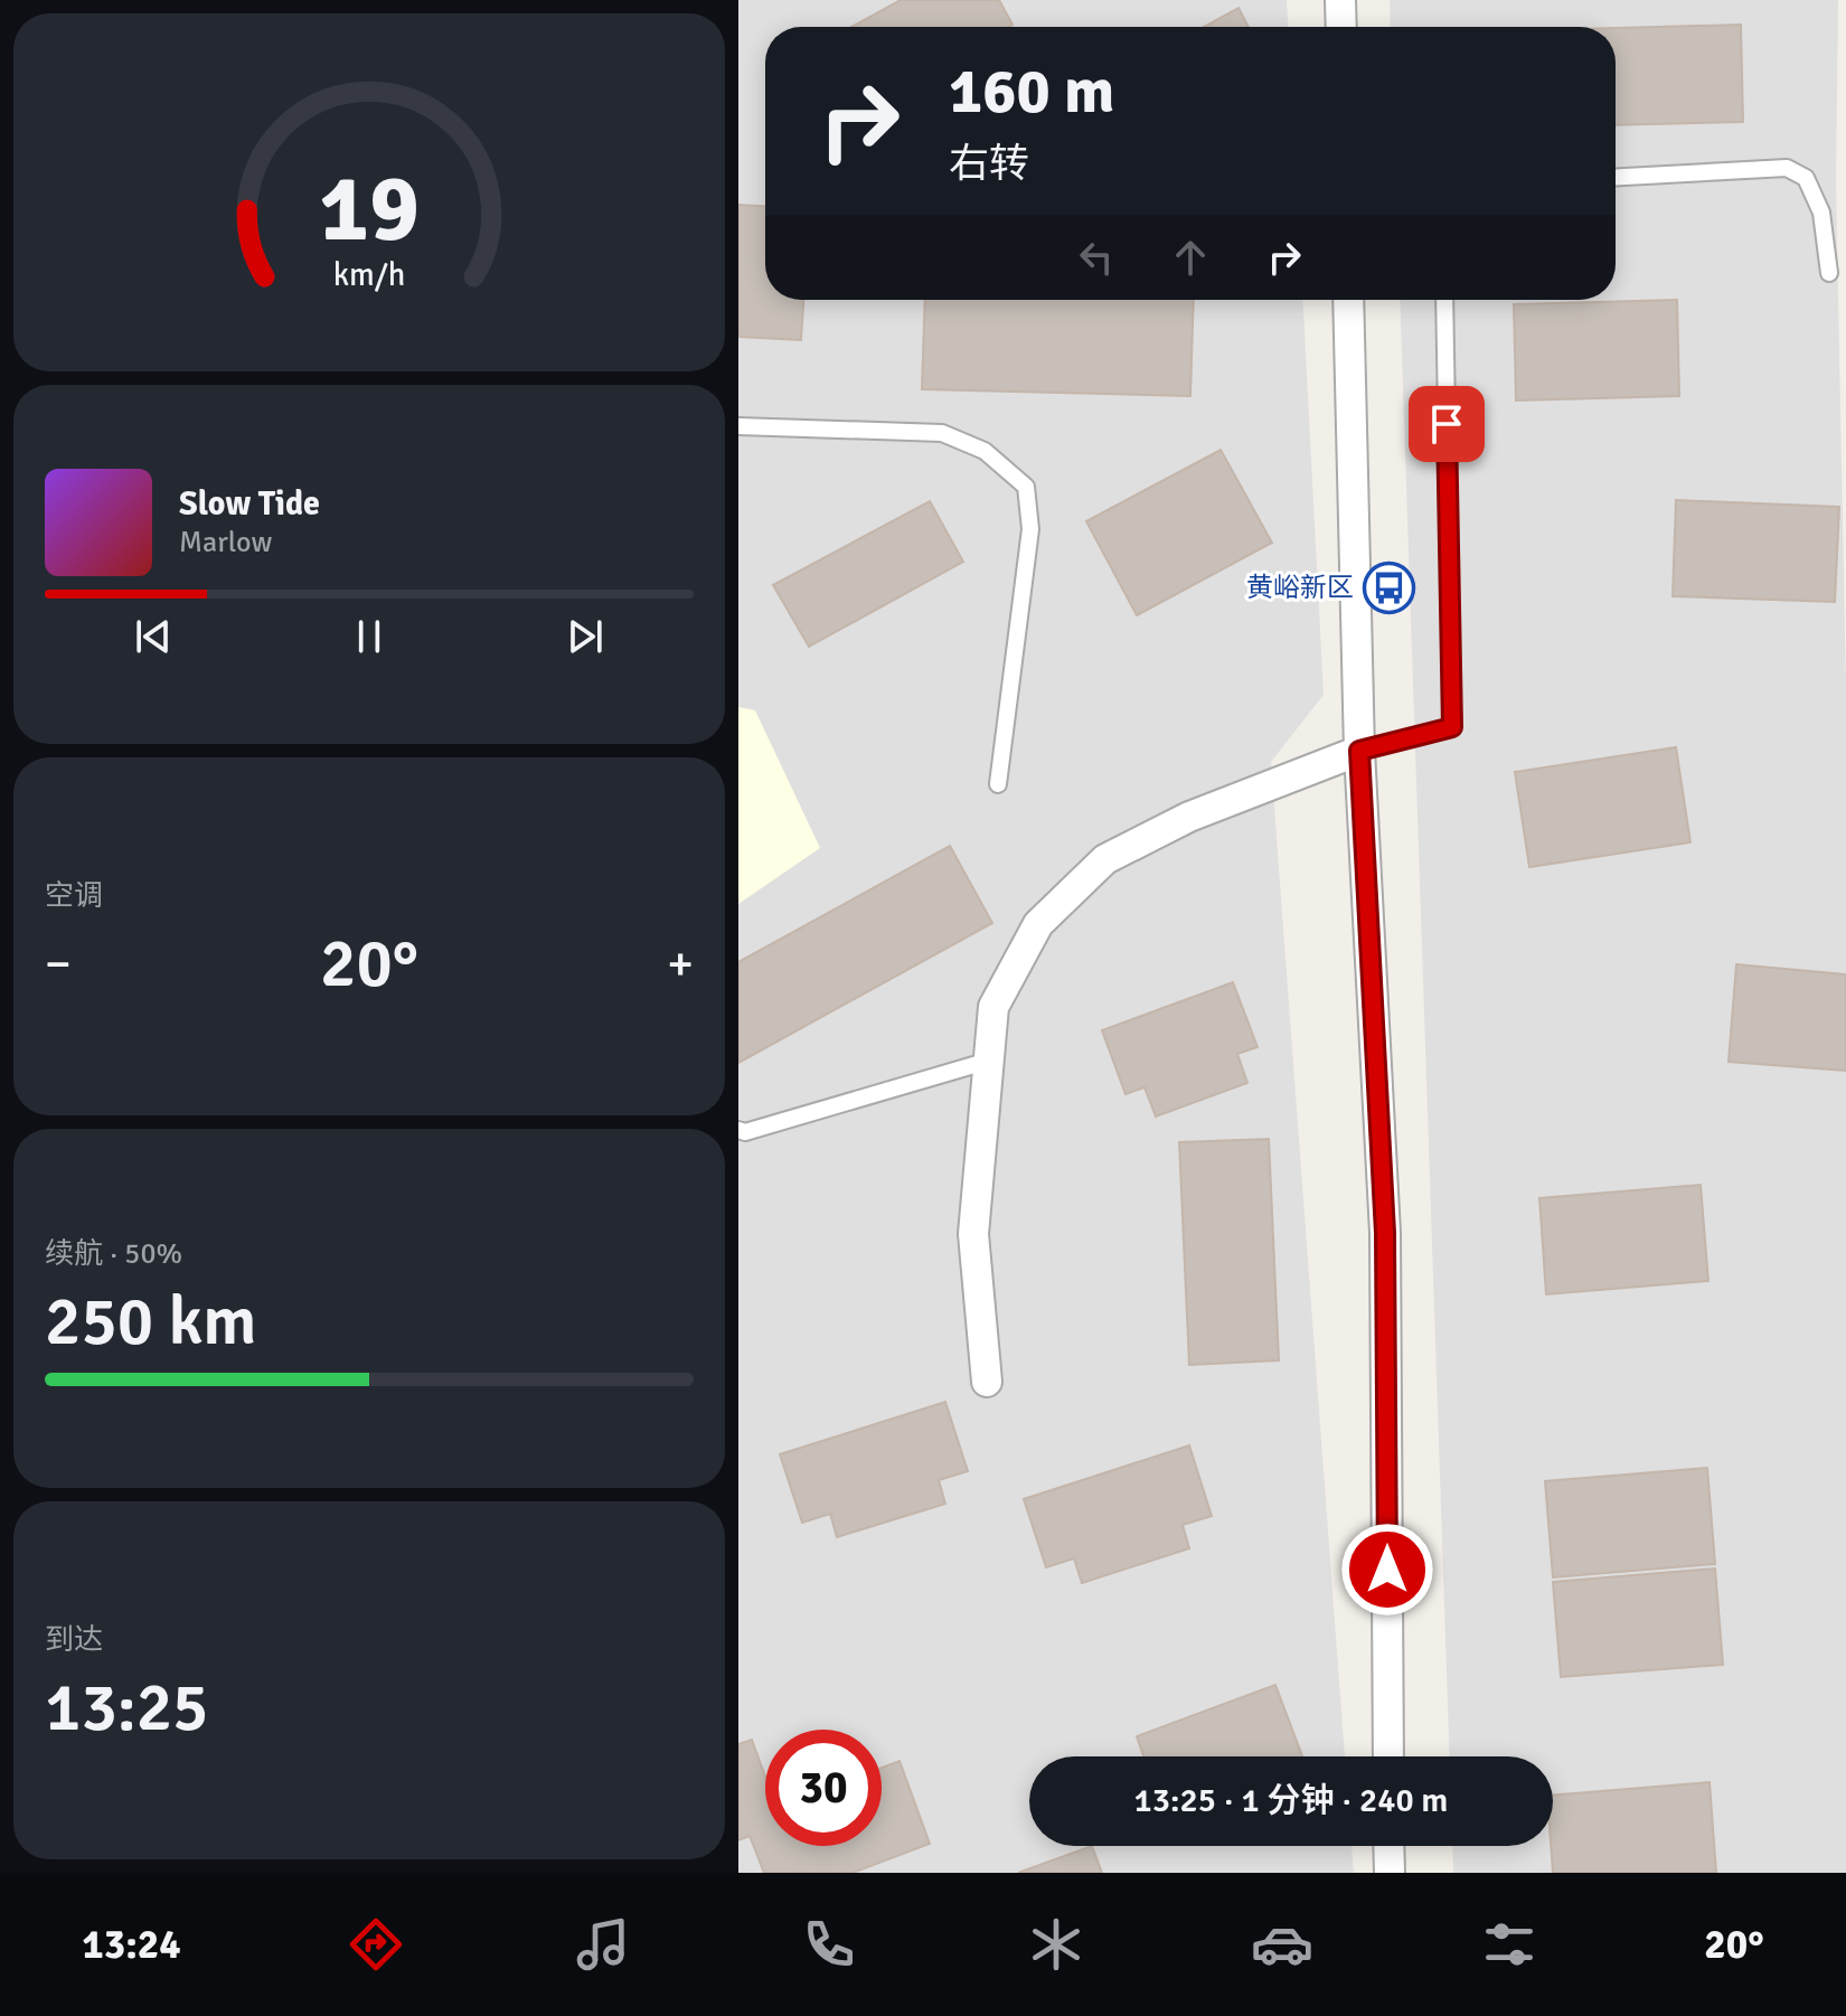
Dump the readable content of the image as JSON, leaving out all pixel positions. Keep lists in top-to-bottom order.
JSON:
{
  "places": {
    "bus stop": ["黄峪新区"]
  },
  "page": {
    "turn": ["160 m", "右转"],
    "song": ["Slow Tide", "Marlow"],
    "tile": [
      "空调",
      ["续航 · 50%", "250 km"],
      ["到达", "13:25"]
    ],
    "heat": ["−", "20°", "+"],
    "limit": "30",
    "trip": "13:25 · 1 分钟 · 240 m",
    "tabs": ["13:24", "20°"],
    "gauge": ["19", "km/h"]
  }
}
